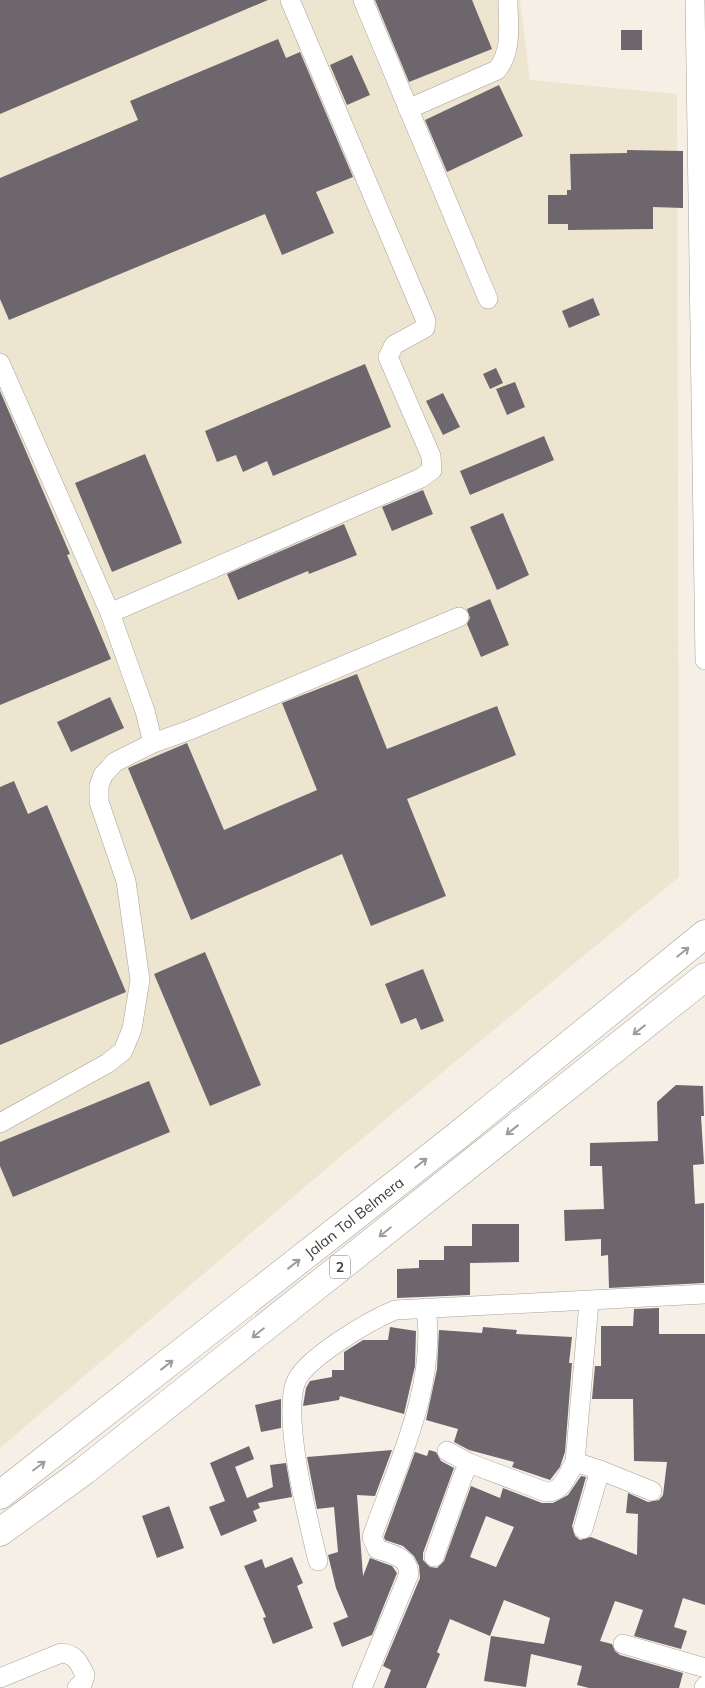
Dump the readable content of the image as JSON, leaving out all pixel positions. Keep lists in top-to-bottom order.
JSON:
{
  "streets": {
    "highway": ["Jalan Tol Belmera", "2"]
  }
}
